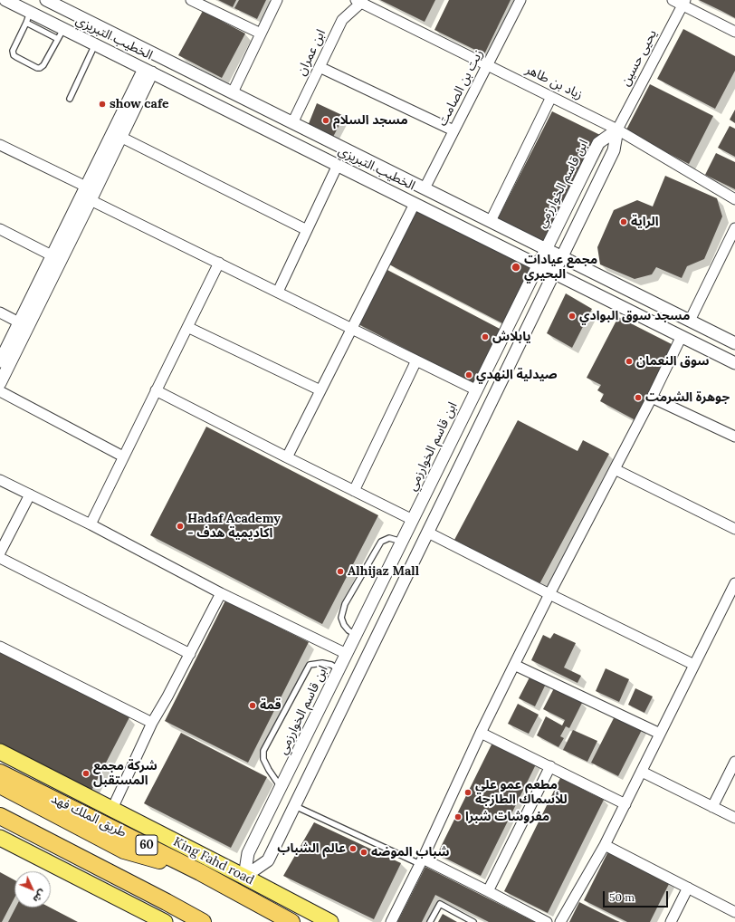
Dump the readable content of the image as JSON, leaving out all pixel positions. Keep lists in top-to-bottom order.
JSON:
{
  "streets": {
    "highway": ["طريق الملك فهد", "60"],
    "main road": ["King Fahd road"],
    "street": [
      "الخطيب التبريزي",
      "ابن عمران",
      "يحيى حسين",
      "زياد بن طاهر",
      "زيت بن الصامت",
      "ابن قاسم الخوارزمي"
    ]
  },
  "crossings": [
    ["الخطيب التبريزي", "ابن عمران"],
    ["الخطيب التبريزي", "زيت بن الصامت"],
    ["الخطيب التبريزي", "ابن قاسم الخوارزمي"],
    ["ابن عمران", "زياد بن طاهر"],
    ["يحيى حسين", "زياد بن طاهر"],
    ["يحيى حسين", "ابن قاسم الخوارزمي"],
    ["زياد بن طاهر", "زيت بن الصامت"],
    ["زياد بن طاهر", "ابن قاسم الخوارزمي"],
    ["ابن قاسم الخوارزمي", "King Fahd road"]
  ],
  "places": [
    "show cafe",
    "مسجد السلام",
    "الراية",
    "مجمع عيادات البحيري",
    "مسجد سوق البوادي",
    "يابلاش",
    "سوق النعمان",
    "صيدلية النهدي",
    "جوهرة الشرمت",
    "Hadaf Academy - اكاديمية هدف",
    "Alhijaz Mall",
    "قمة",
    "شركة مجمع المستقبل",
    "مطعم عمو علي للأسماك الطازجة",
    "مفروشات شبرا",
    "عالم الشباب",
    "شباب الموضه"
  ],
  "scale_bar": "50 m",
  "north": "bottom right"
}
